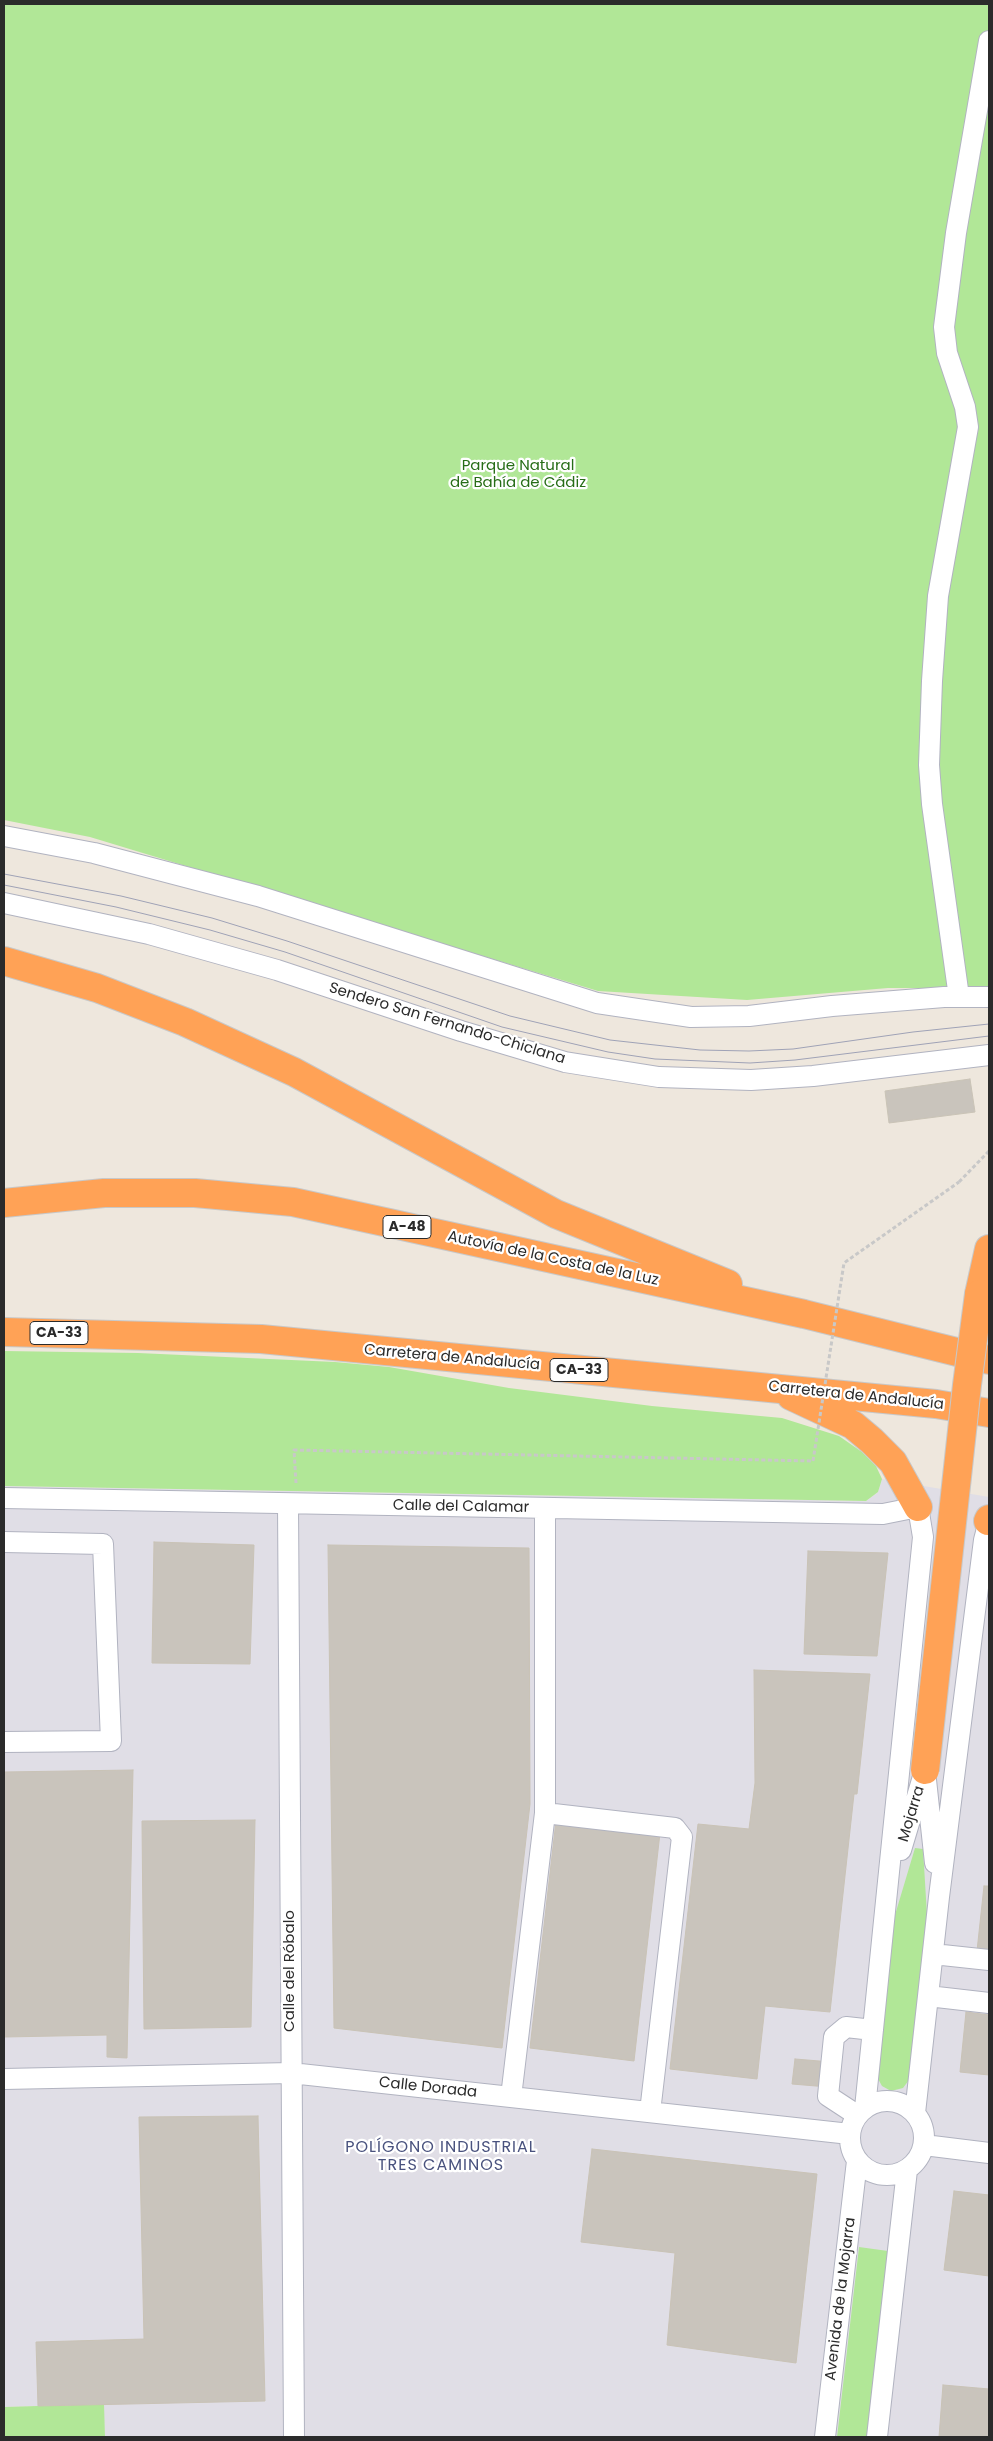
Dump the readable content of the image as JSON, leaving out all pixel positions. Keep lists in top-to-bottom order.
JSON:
{
  "streets": {
    "highway": [
      "A-48",
      "Autovía de la Costa de la Luz",
      "CA-33",
      "Carretera de Andalucía"
    ],
    "street": [
      "Sendero San Fernando-Chiclana",
      "Calle del Calamar",
      "Mojarra",
      "Calle del Róbalo",
      "Calle Dorada",
      "Avenida de la Mojarra"
    ]
  },
  "crossings": [
    ["Calle del Calamar", "Calle del Róbalo"],
    ["Calle del Róbalo", "Calle Dorada"],
    ["Calle Dorada", "Avenida de la Mojarra"]
  ],
  "districts": ["POLÍGONO INDUSTRIAL TRES CAMINOS"],
  "parks": ["Parque Natural de Bahía de Cádiz"]
}
